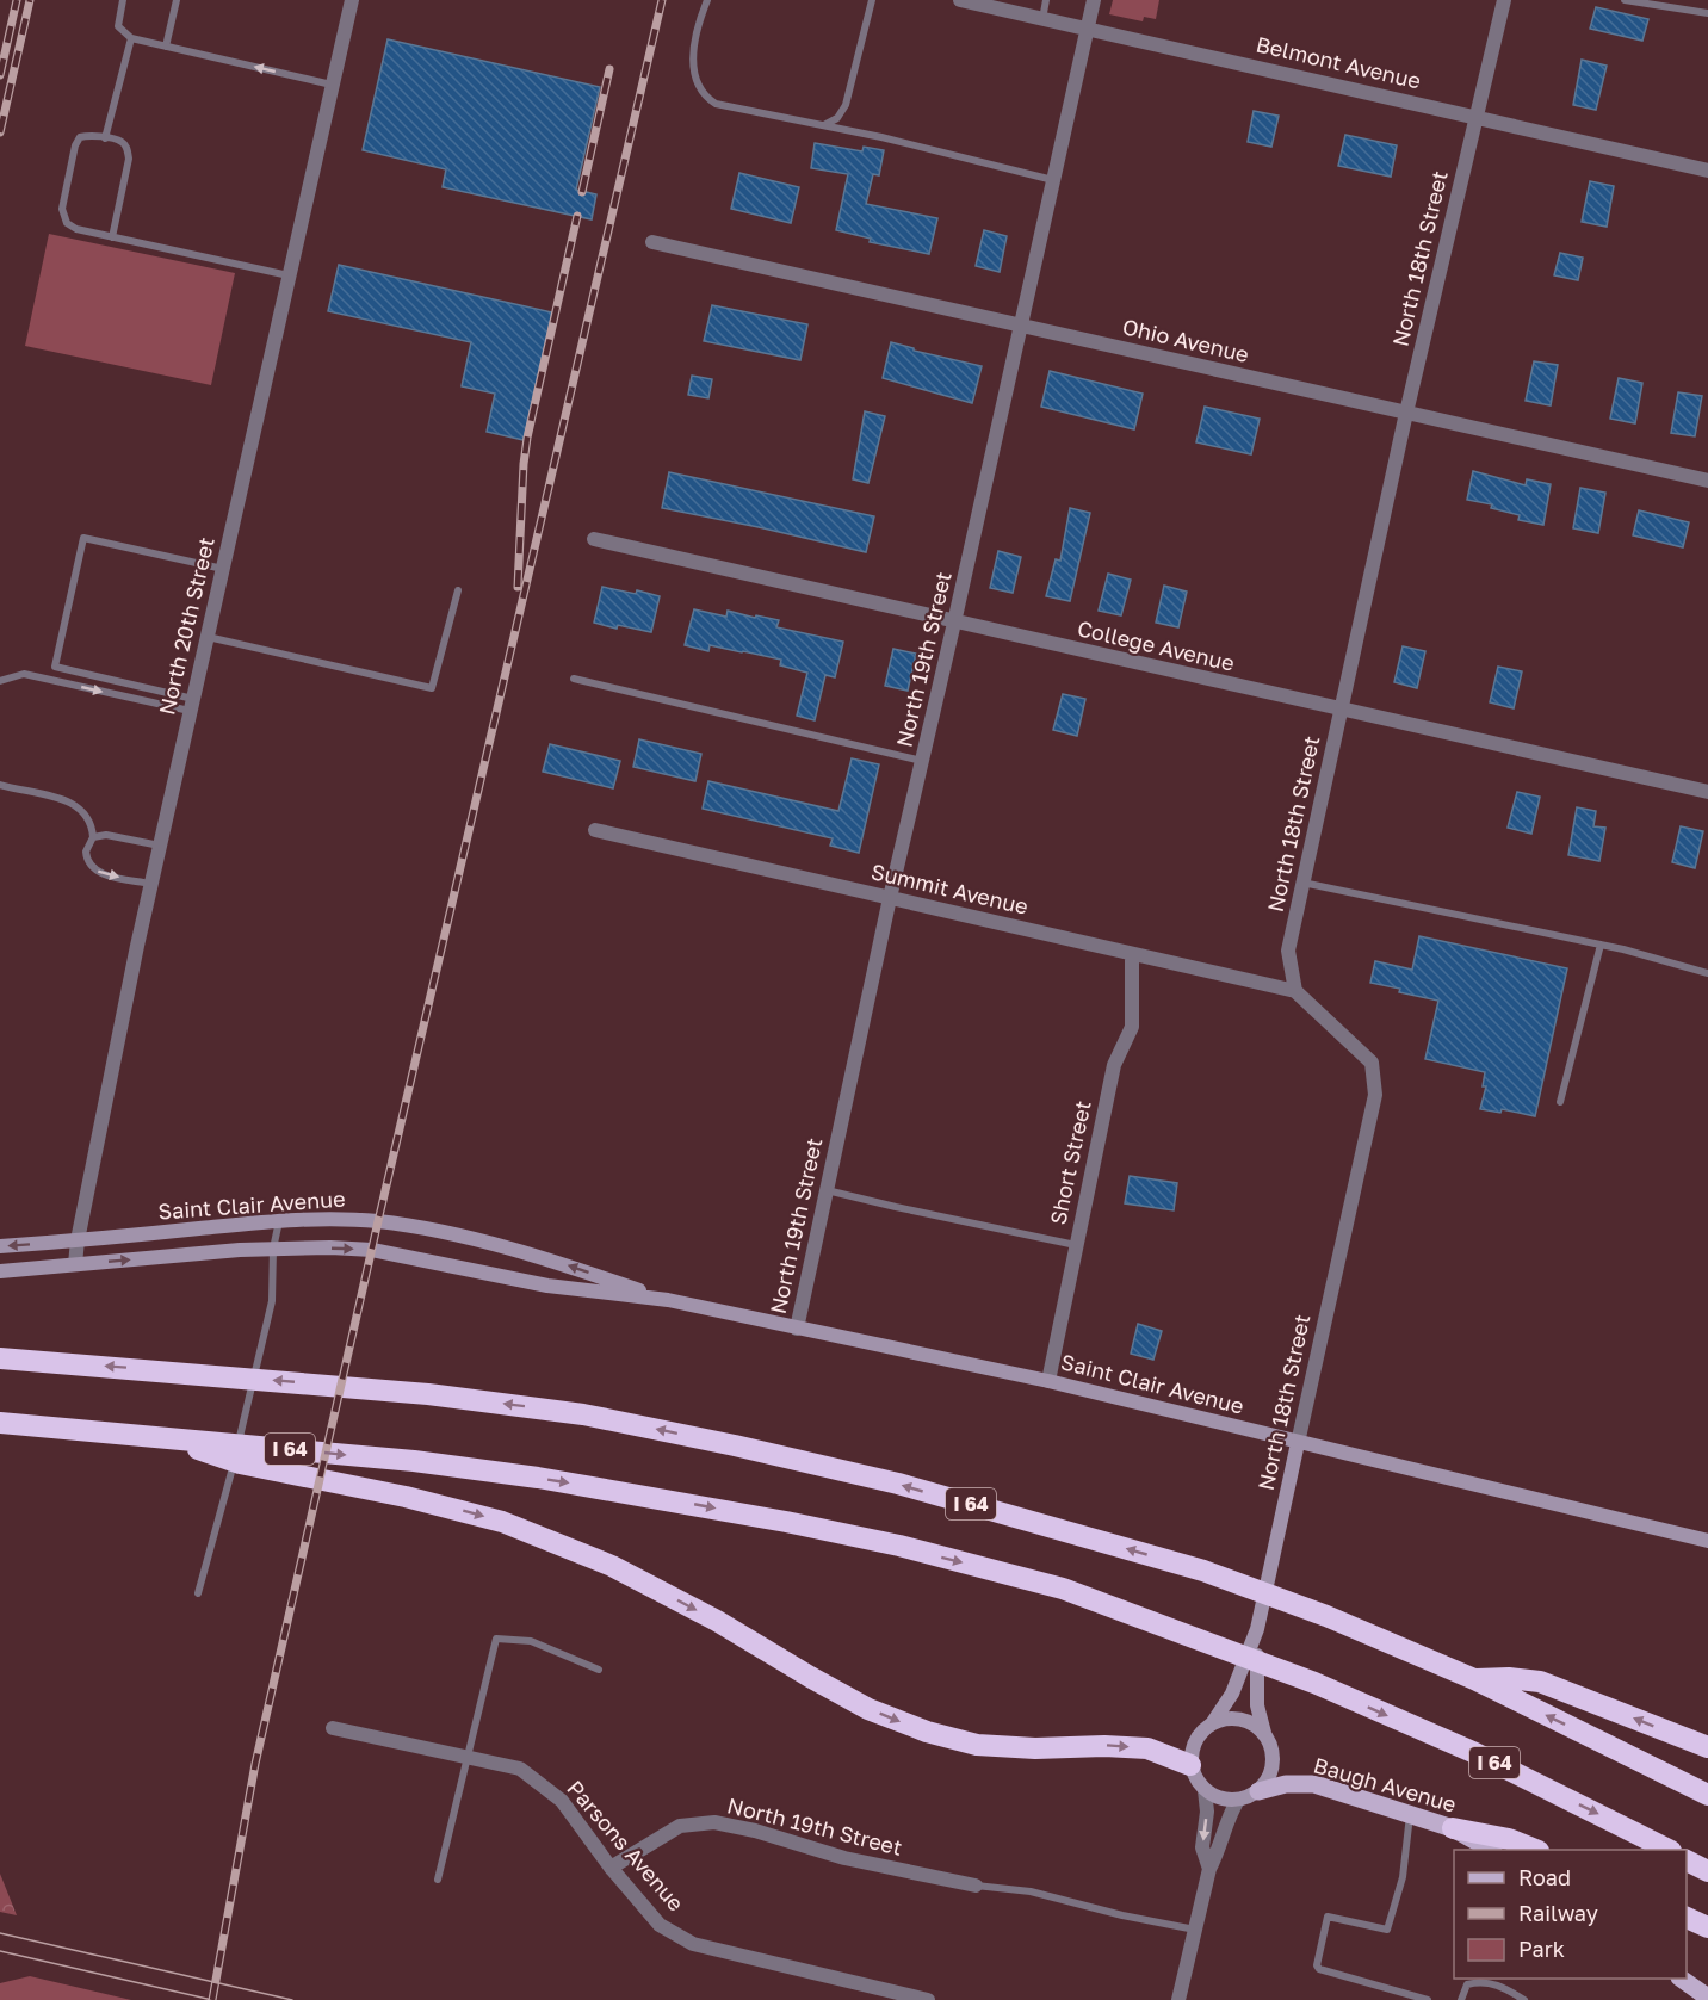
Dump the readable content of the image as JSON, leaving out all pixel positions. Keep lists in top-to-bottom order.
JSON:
{
  "streets": {
    "highway": ["I 64"],
    "main road": ["North 18th Street", "Saint Clair Avenue", "Baugh Avenue"],
    "street": [
      "Belmont Avenue",
      "Ohio Avenue",
      "North 20th Street",
      "College Avenue",
      "North 19th Street",
      "Summit Avenue",
      "Short Street",
      "Parsons Avenue"
    ]
  },
  "crossings": [
    ["Belmont Avenue", "North 18th Street"],
    ["Belmont Avenue", "North 19th Street"],
    ["North 18th Street", "Ohio Avenue"],
    ["North 18th Street", "College Avenue"],
    ["North 18th Street", "Summit Avenue"],
    ["North 18th Street", "Saint Clair Avenue"],
    ["North 18th Street", "Baugh Avenue"],
    ["Ohio Avenue", "North 19th Street"],
    ["North 20th Street", "Saint Clair Avenue"],
    ["College Avenue", "North 19th Street"],
    ["North 19th Street", "Summit Avenue"],
    ["North 19th Street", "Saint Clair Avenue"],
    ["North 19th Street", "Parsons Avenue"],
    ["Summit Avenue", "Short Street"],
    ["Short Street", "Saint Clair Avenue"]
  ],
  "legend": ["Road", "Railway", "Park"]
}
